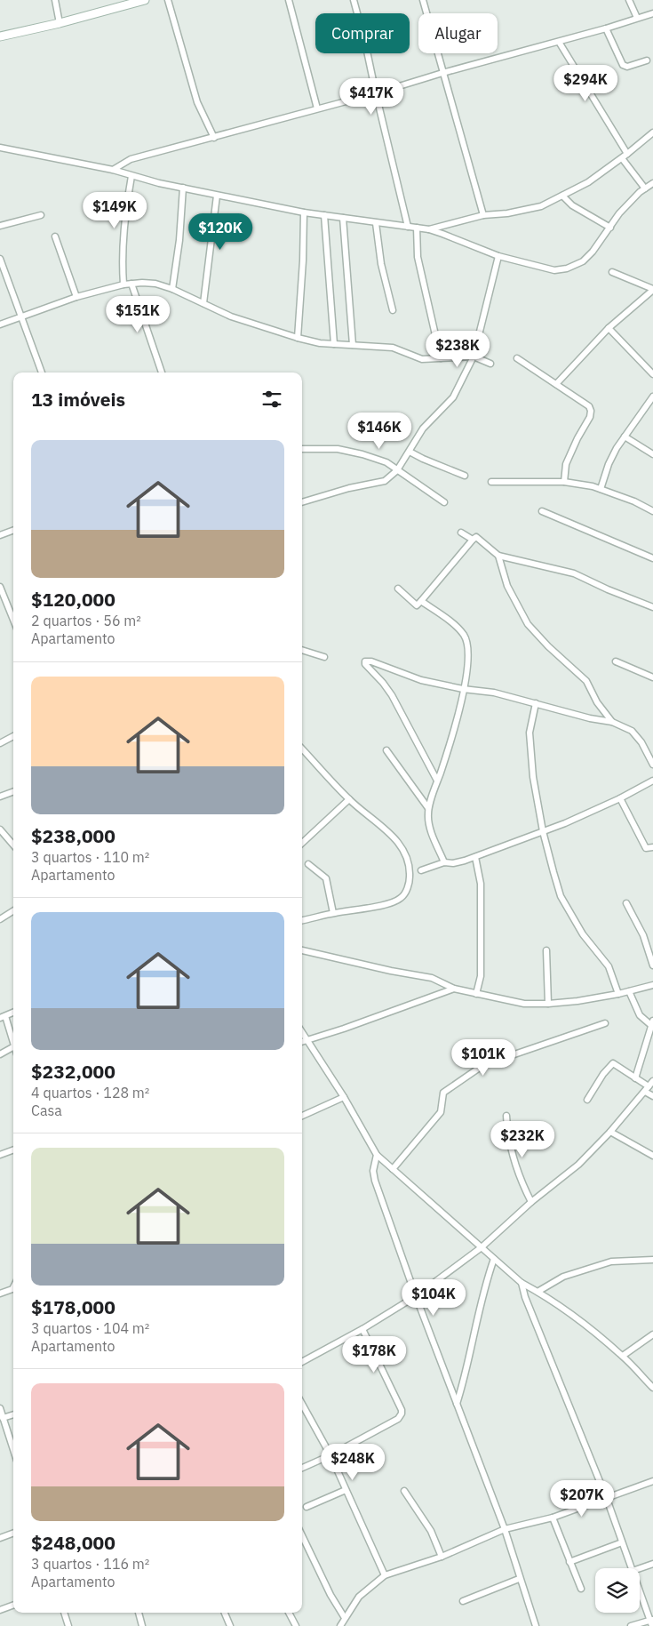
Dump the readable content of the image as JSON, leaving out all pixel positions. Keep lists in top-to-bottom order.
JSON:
{
  "page": {
    "chip": ["Comprar", "Alugar"],
    "price": [
      "$294K",
      "$417K",
      "$149K",
      "$120K",
      "$151K",
      "$238K",
      "$146K",
      "$101K",
      "$232K",
      "$104K",
      "$178K",
      "$248K",
      "$207K"
    ],
    "heading": "13 imóveis",
    "list": [
      {
        "name": "$120,000",
        "note": "2 quartos · 56 m² · Apartamento"
      },
      {
        "name": "$238,000",
        "note": "3 quartos · 110 m² · Apartamento"
      },
      {
        "name": "$232,000",
        "note": "4 quartos · 128 m² · Casa"
      },
      {
        "name": "$178,000",
        "note": "3 quartos · 104 m² · Apartamento"
      },
      {
        "name": "$248,000",
        "note": "3 quartos · 116 m² · Apartamento"
      }
    ]
  }
}
